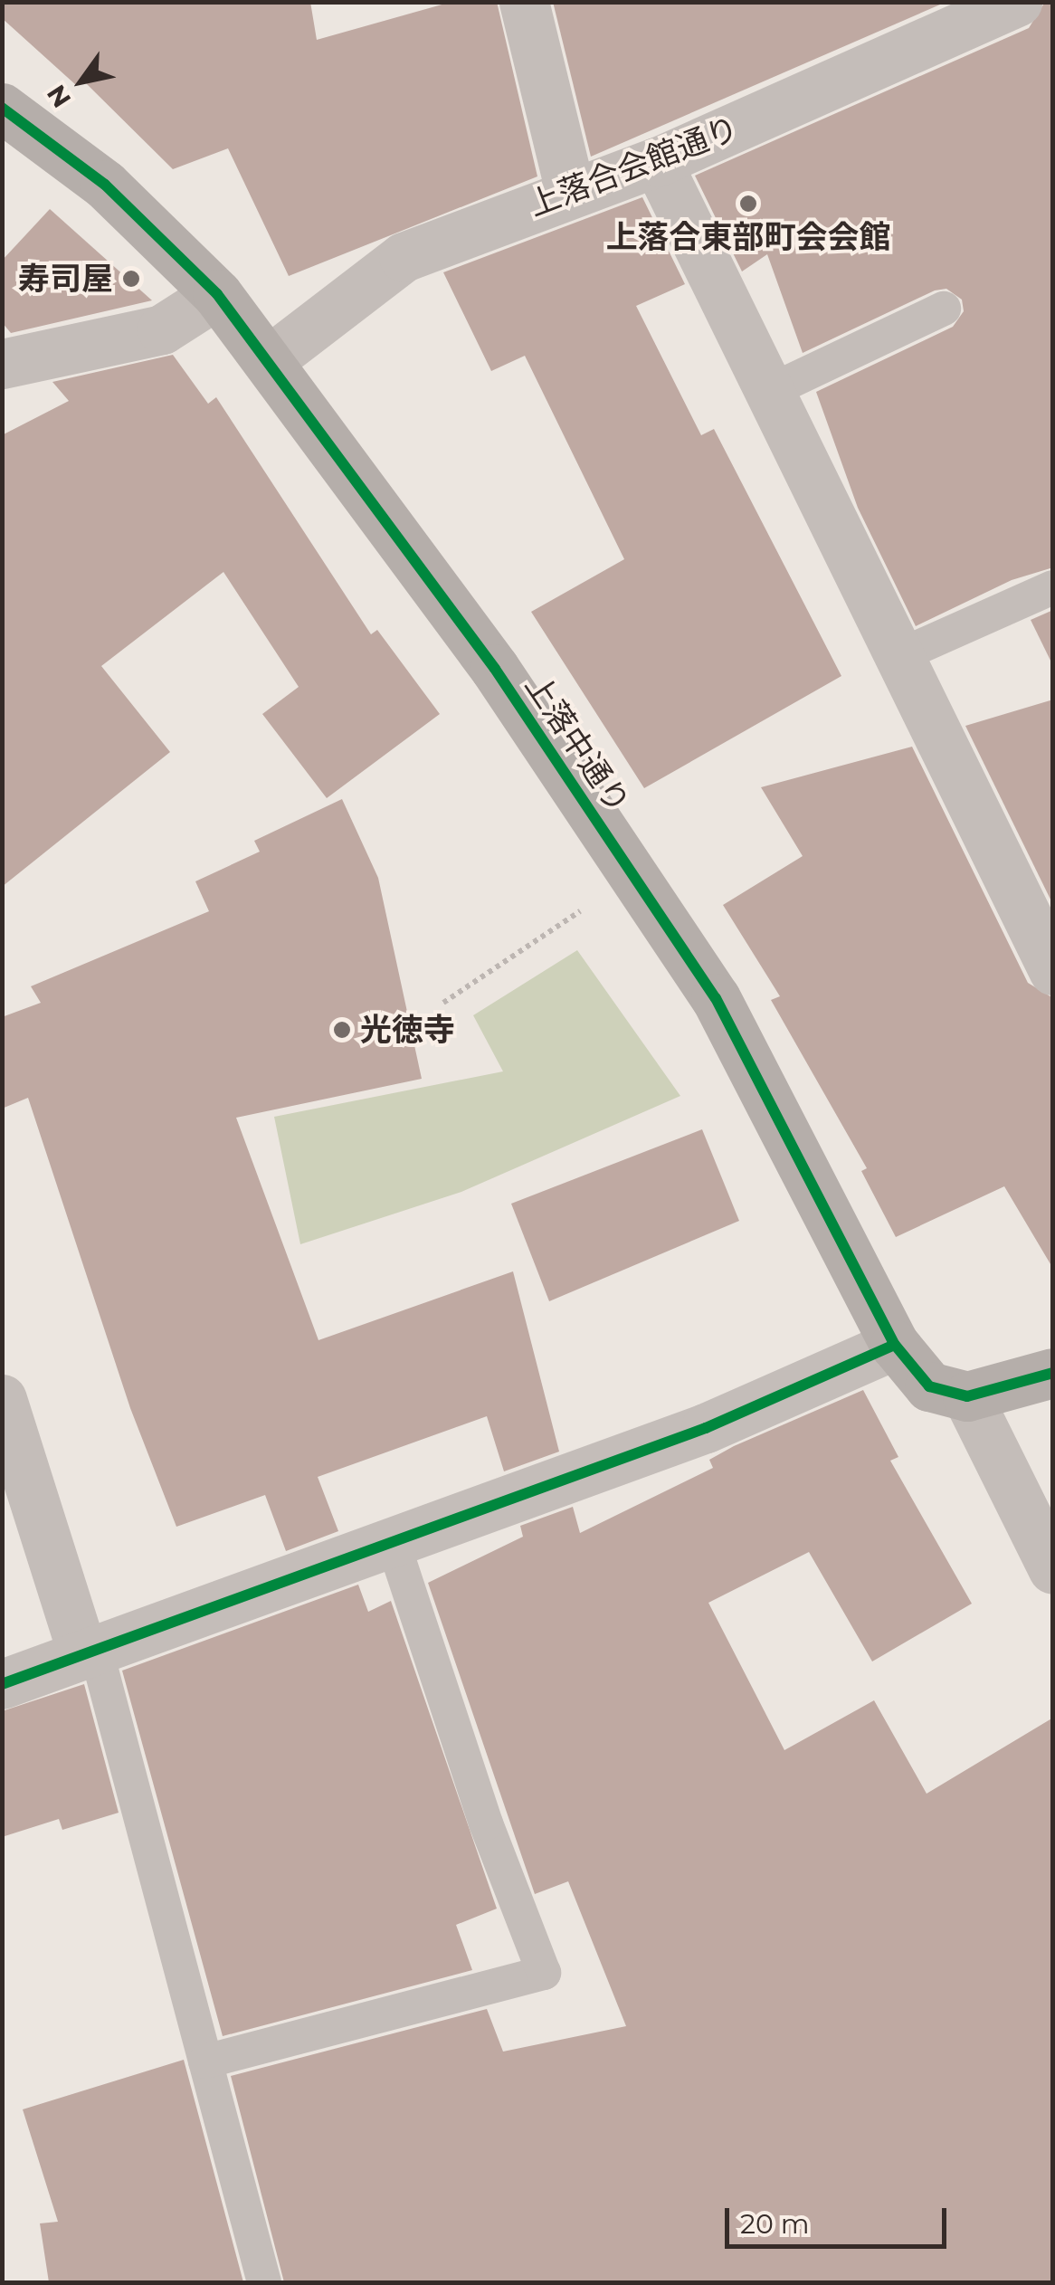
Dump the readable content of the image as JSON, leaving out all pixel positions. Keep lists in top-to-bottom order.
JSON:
{
  "streets": {
    "street": ["上落合会館通り", "上落中通り"]
  },
  "crossings": [
    ["上落合会館通り", "上落中通り"]
  ],
  "places": ["上落合東部町会会館", "寿司屋", "光徳寺"],
  "scale_bar": "20 m",
  "north": "bottom left"
}
